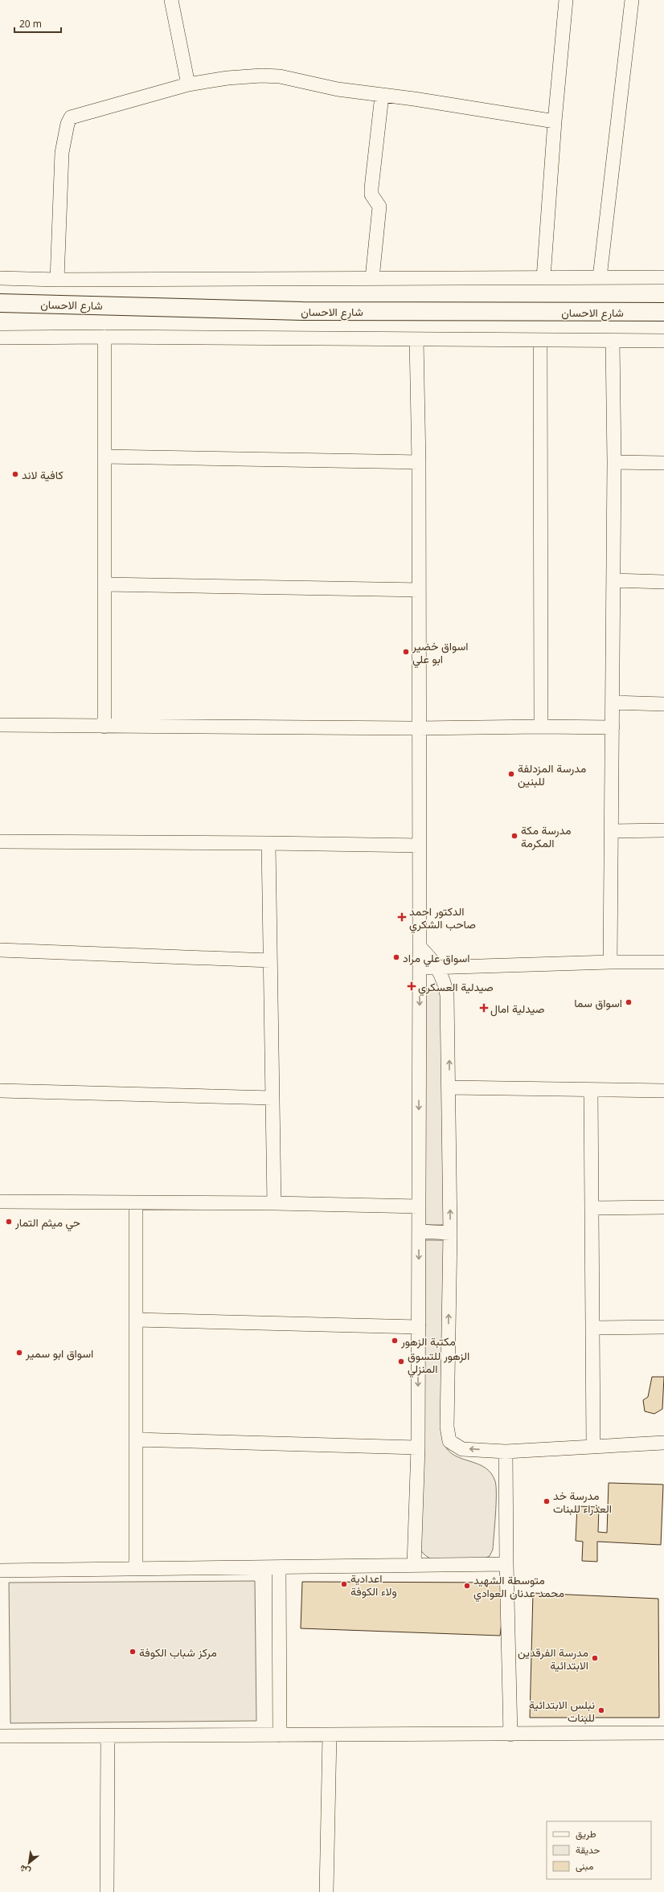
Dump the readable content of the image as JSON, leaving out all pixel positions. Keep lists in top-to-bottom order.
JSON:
{
  "streets": {
    "street": ["شارع الاحسان"]
  },
  "places": {
    "other": [
      "كافية لاند",
      "اسواق خضير ابو علي",
      "مدرسة المزدلفة للبنين",
      "مدرسة مكة المكرمة",
      "اسواق علي مراد",
      "اسواق سما",
      "حي ميثم التمار",
      "مكتبة الزهور",
      "اسواق ابو سمير",
      "الزهور للتسوق المنزلي",
      "مدرسة خد العذراء للبنات",
      "اعدادية ولاء الكوفة",
      "متوسطة الشهيد محمد عدنان العوادي",
      "مركز شباب الكوفة",
      "مدرسة الفرقدين الابتدائية",
      "نبلس الابتدائية للبنات"
    ],
    "health": ["الدكتور احمد صاحب الشكري", "صيدلية العسكري", "صيدلية امال"]
  },
  "legend": ["طريق", "حديقة", "مبنى"],
  "scale_bar": "20 m",
  "north": "bottom left"
}
